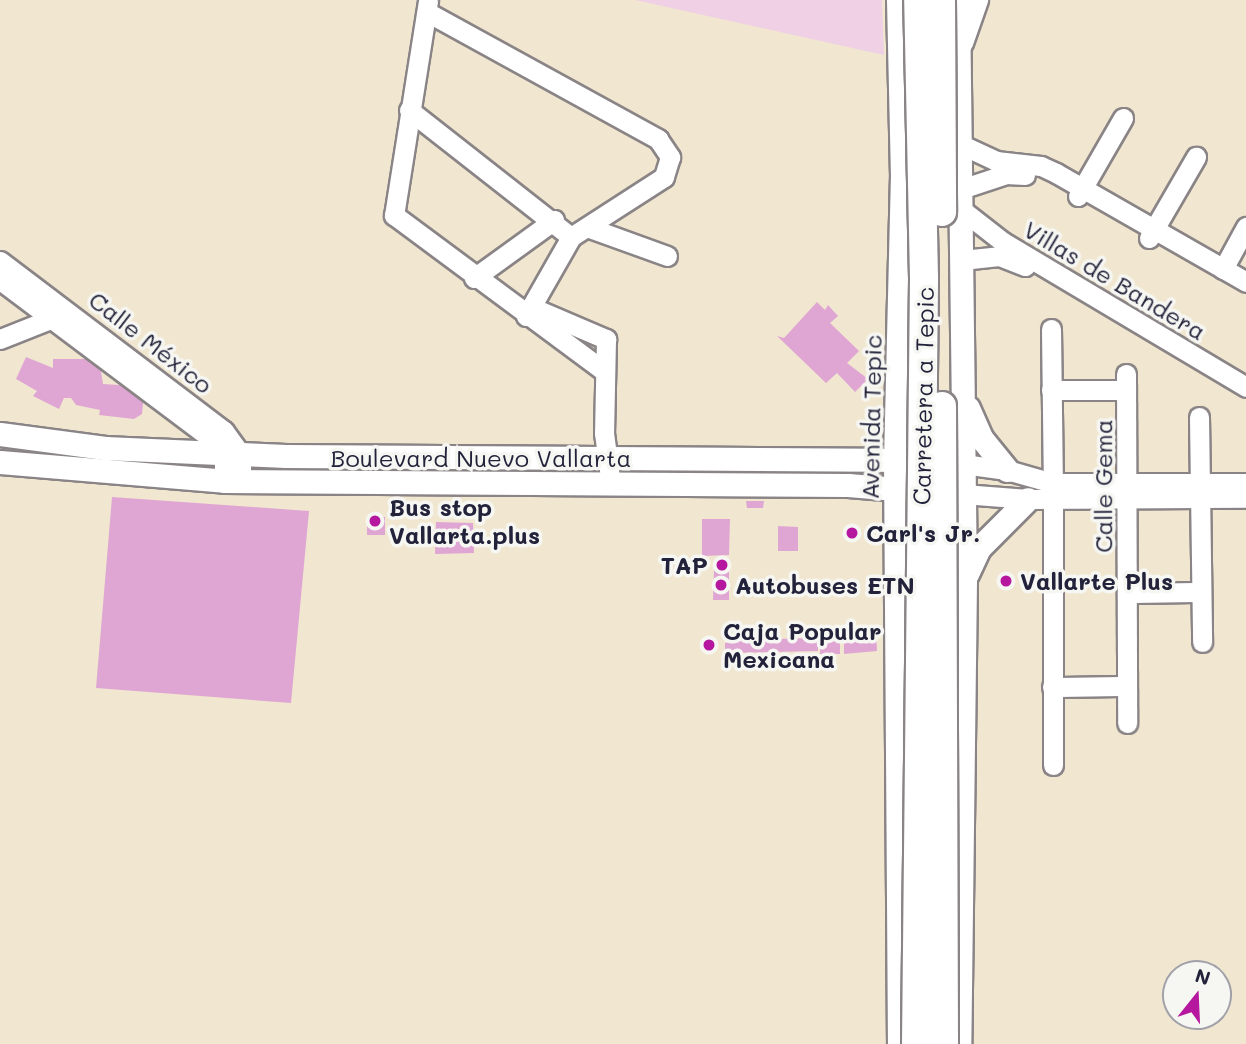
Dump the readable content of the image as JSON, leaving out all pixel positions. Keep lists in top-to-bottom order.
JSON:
{
  "streets": {
    "highway": ["Carretera a Tepic"],
    "main road": ["Avenida Tepic", "Boulevard Nuevo Vallarta"],
    "street": ["Villas de Bandera", "Calle México", "Calle Gema"]
  },
  "crossings": [
    ["Calle México", "Boulevard Nuevo Vallarta"],
    ["Avenida Tepic", "Boulevard Nuevo Vallarta"]
  ],
  "places": [
    "Bus stop Vallarta.plus",
    "Carl's Jr.",
    "TAP",
    "Vallarte Plus",
    "Autobuses ETN",
    "Caja Popular Mexicana"
  ],
  "north": "top"
}
